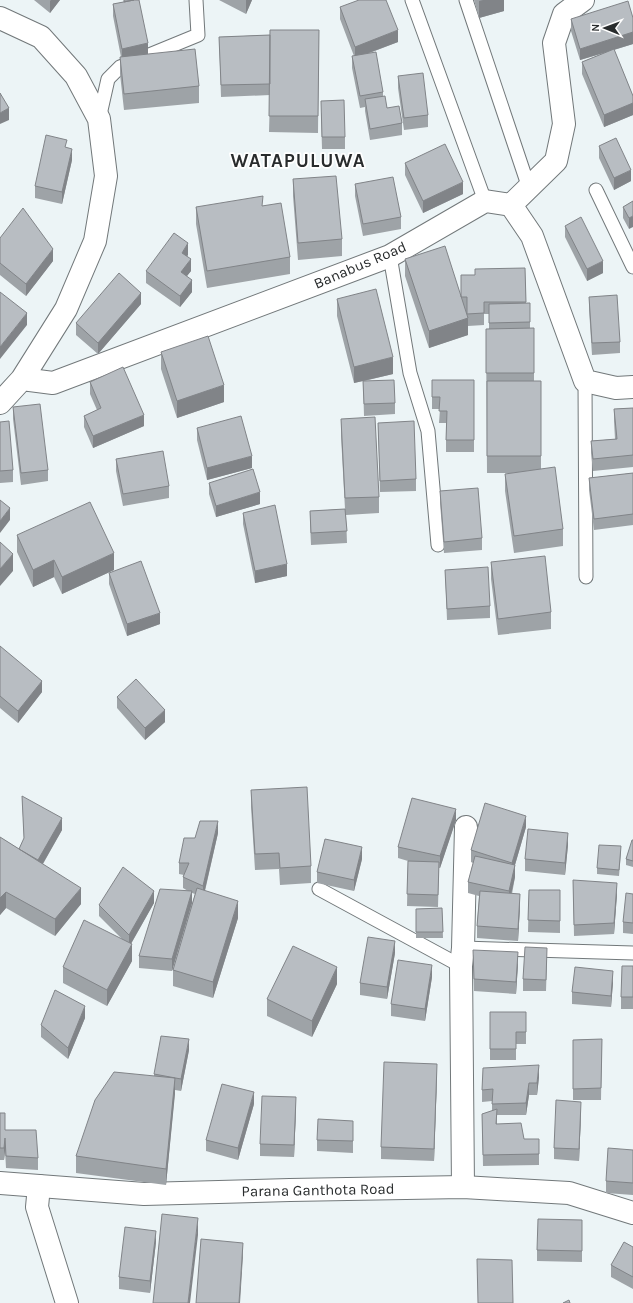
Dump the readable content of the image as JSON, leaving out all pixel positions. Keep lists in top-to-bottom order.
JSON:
{
  "streets": {
    "street": ["Banabus Road", "Parana Ganthota Road"]
  },
  "districts": ["WATAPULUWA"],
  "north": "left"
}
